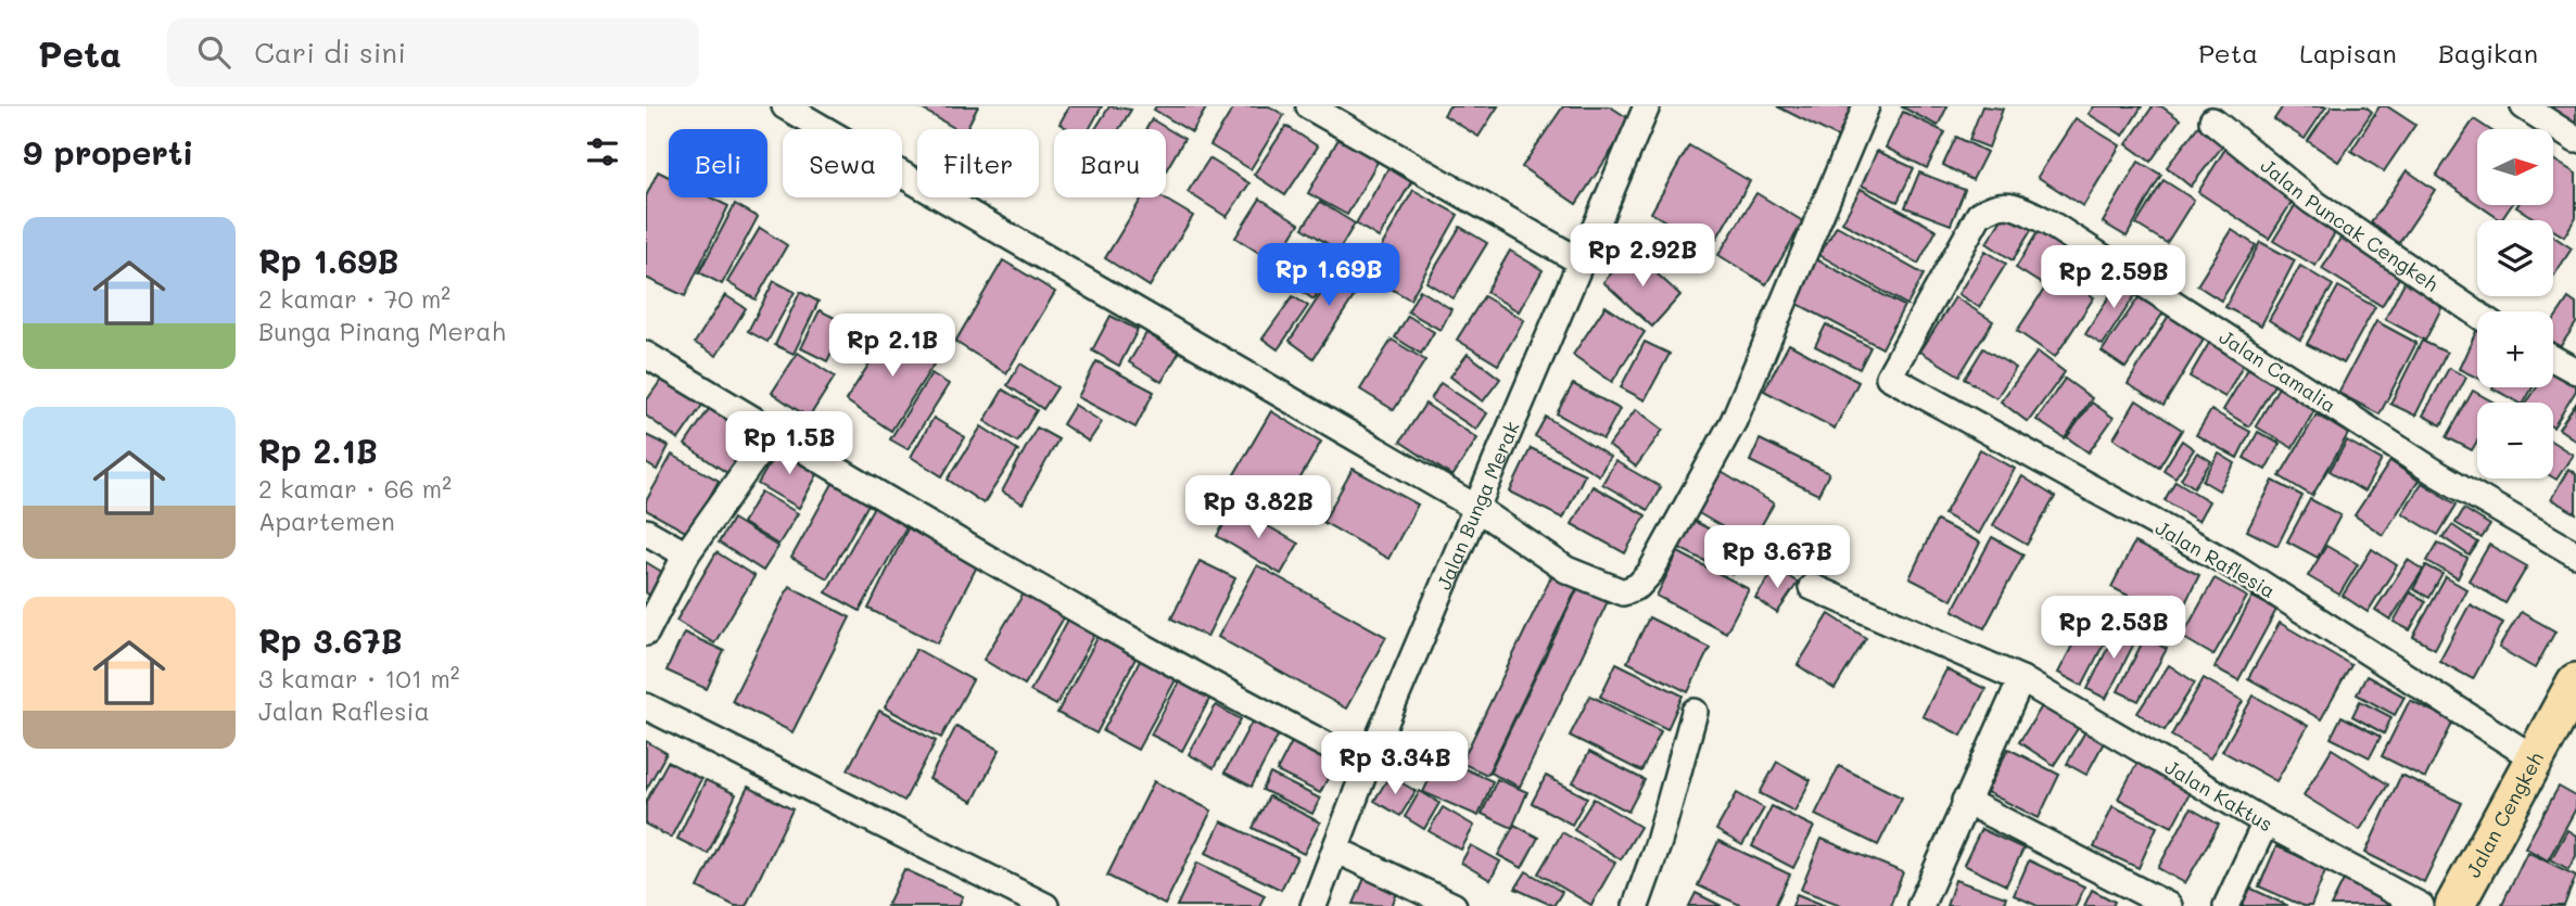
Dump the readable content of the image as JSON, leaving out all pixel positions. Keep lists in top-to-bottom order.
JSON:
{
  "streets": {
    "main road": ["Jalan Cengkeh"],
    "street": [
      "Jalan Puncak Cengkeh",
      "Jalan Camalia",
      "Jalan Bunga Merak",
      "Jalan Raflesia",
      "Jalan Kaktus"
    ]
  },
  "crossings": [
    ["Jalan Camalia", "Jalan Raflesia"],
    ["Jalan Raflesia", "Jalan Cengkeh"]
  ],
  "north": "right",
  "page": {
    "header": "Peta",
    "search": "Cari di sini",
    "nav": ["Peta", "Lapisan", "Bagikan"],
    "heading": "9 properti",
    "map_buttons": ["+", "−"],
    "chip": [
      "Beli",
      "Sewa",
      "Filter",
      "Baru"
    ],
    "list": [
      {
        "name": "Rp 1.69B",
        "note": "2 kamar · 70 m² · Bunga Pinang Merah"
      },
      {
        "name": "Rp 2.1B",
        "note": "2 kamar · 66 m² · Apartemen"
      },
      {
        "name": "Rp 3.67B",
        "note": "3 kamar · 101 m² · Jalan Raflesia"
      }
    ],
    "price": [
      "Rp 2.92B",
      "Rp 1.69B",
      "Rp 2.59B",
      "Rp 2.1B",
      "Rp 1.5B",
      "Rp 3.82B",
      "Rp 3.67B",
      "Rp 2.53B",
      "Rp 3.34B"
    ]
  }
}
